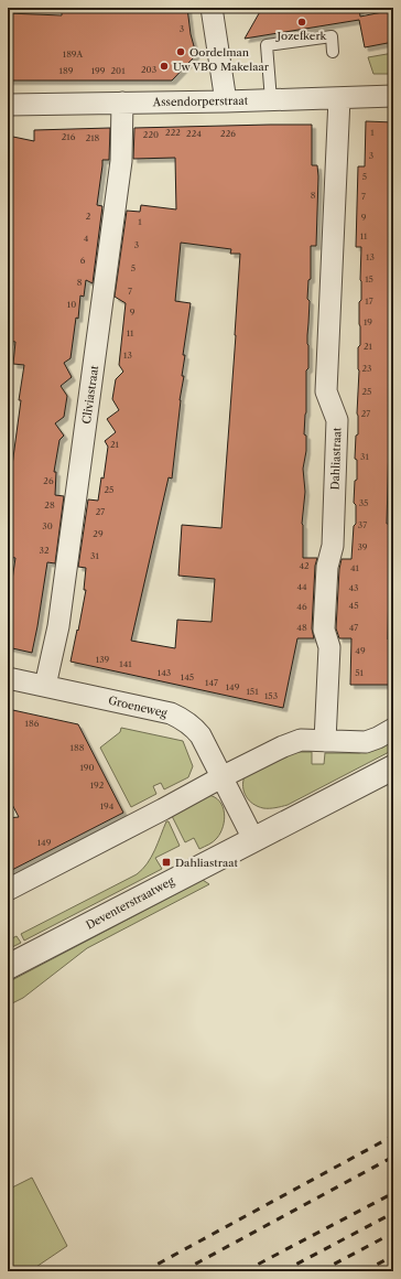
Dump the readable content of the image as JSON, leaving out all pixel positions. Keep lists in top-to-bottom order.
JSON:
{
  "streets": {
    "street": [
      "Assendorperstraat",
      "Cliviastraat",
      "Dahliastraat",
      "Groeneweg",
      "Deventerstraatweg"
    ]
  },
  "crossings": [
    ["Assendorperstraat", "Cliviastraat"],
    ["Assendorperstraat", "Dahliastraat"],
    ["Cliviastraat", "Groeneweg"],
    ["Groeneweg", "Deventerstraatweg"]
  ],
  "places": {
    "other": ["Jozefkerk", "Oordelman", "Uw VBO Makelaar"],
    "transit": ["Dahliastraat"]
  },
  "house_numbers": [
    "3",
    "189A",
    "203",
    "189",
    "199",
    "201",
    "222",
    "1",
    "224",
    "226",
    "220",
    "216",
    "218",
    "3",
    "5",
    "8",
    "7",
    "2",
    "9",
    "1",
    "11",
    "4",
    "3",
    "13",
    "6",
    "5",
    "15",
    "8",
    "7",
    "17",
    "10",
    "9",
    "19",
    "11",
    "21",
    "13",
    "23",
    "25",
    "27",
    "21",
    "31",
    "26",
    "25",
    "35",
    "28",
    "27",
    "37",
    "30",
    "29",
    "39",
    "32",
    "31",
    "42",
    "41",
    "44",
    "43",
    "45",
    "46",
    "48",
    "47",
    "49",
    "139",
    "141",
    "143",
    "51",
    "145",
    "147",
    "149",
    "151",
    "153",
    "186",
    "188",
    "190",
    "192",
    "194",
    "149"
  ]
}
